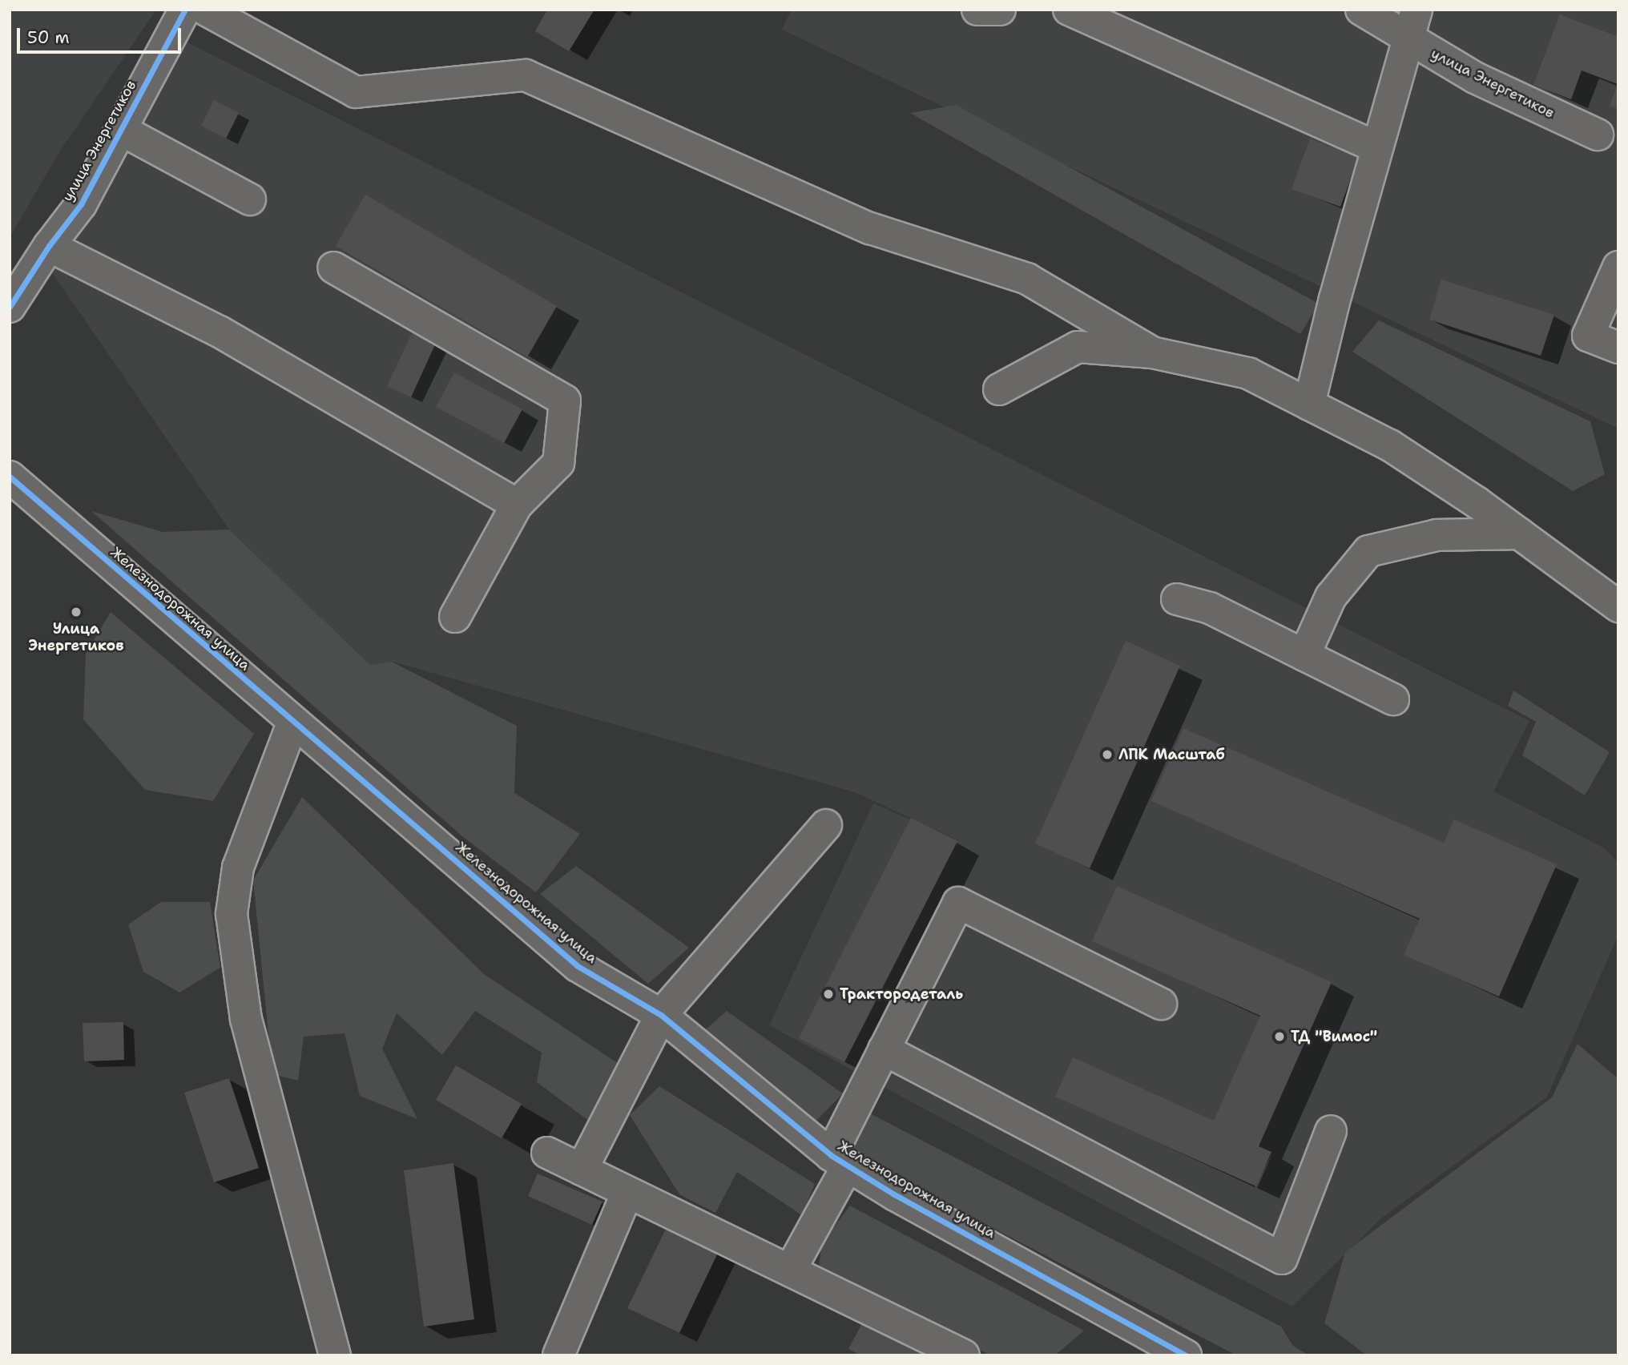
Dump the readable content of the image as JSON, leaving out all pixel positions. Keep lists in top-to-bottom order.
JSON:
{
  "streets": {
    "street": ["улица Энергетиков", "Железнодорожная улица"]
  },
  "places": [
    "Улица Энергетиков",
    "ЛПК Масштаб",
    "Трактородеталь",
    "ТД \"Вимос\""
  ],
  "scale_bar": "50 m"
}
